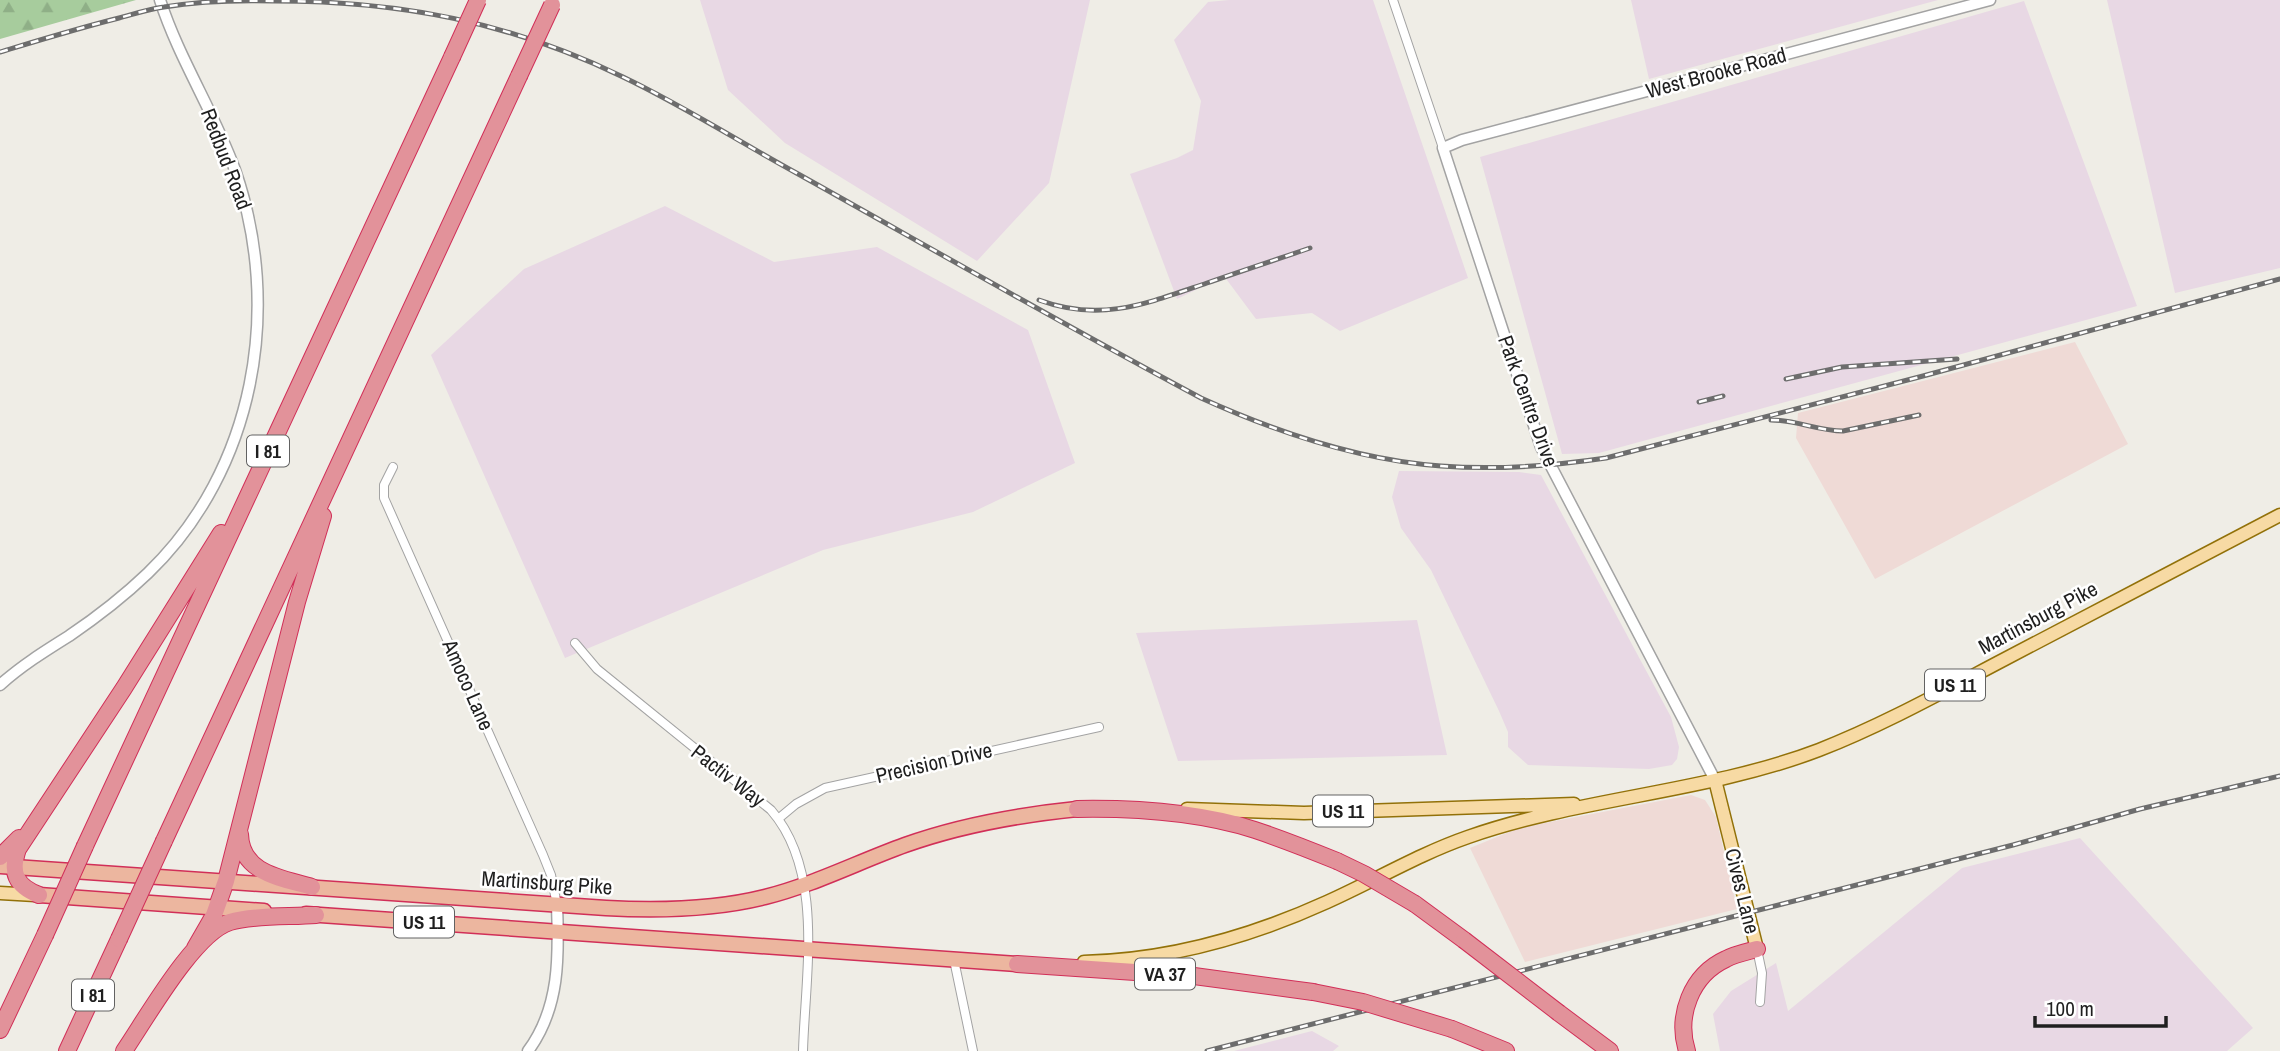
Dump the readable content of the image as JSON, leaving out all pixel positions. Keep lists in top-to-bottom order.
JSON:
{
  "streets": {
    "highway": [
      "I 81",
      "Martinsburg Pike",
      "US 11",
      "VA 37"
    ],
    "main road": ["Cives Lane"],
    "street": [
      "West Brooke Road",
      "Redbud Road",
      "Park Centre Drive",
      "Amoco Lane",
      "Precision Drive",
      "Pactiv Way"
    ]
  },
  "crossings": [
    ["West Brooke Road", "Park Centre Drive"],
    ["Park Centre Drive", "Martinsburg Pike"],
    ["Park Centre Drive", "Cives Lane"],
    ["Martinsburg Pike", "Amoco Lane"],
    ["Martinsburg Pike", "US 11"],
    ["Martinsburg Pike", "Pactiv Way"],
    ["Martinsburg Pike", "Cives Lane"],
    ["US 11", "Pactiv Way"],
    ["US 11", "VA 37"],
    ["Precision Drive", "Pactiv Way"]
  ],
  "scale_bar": "100 m"
}
